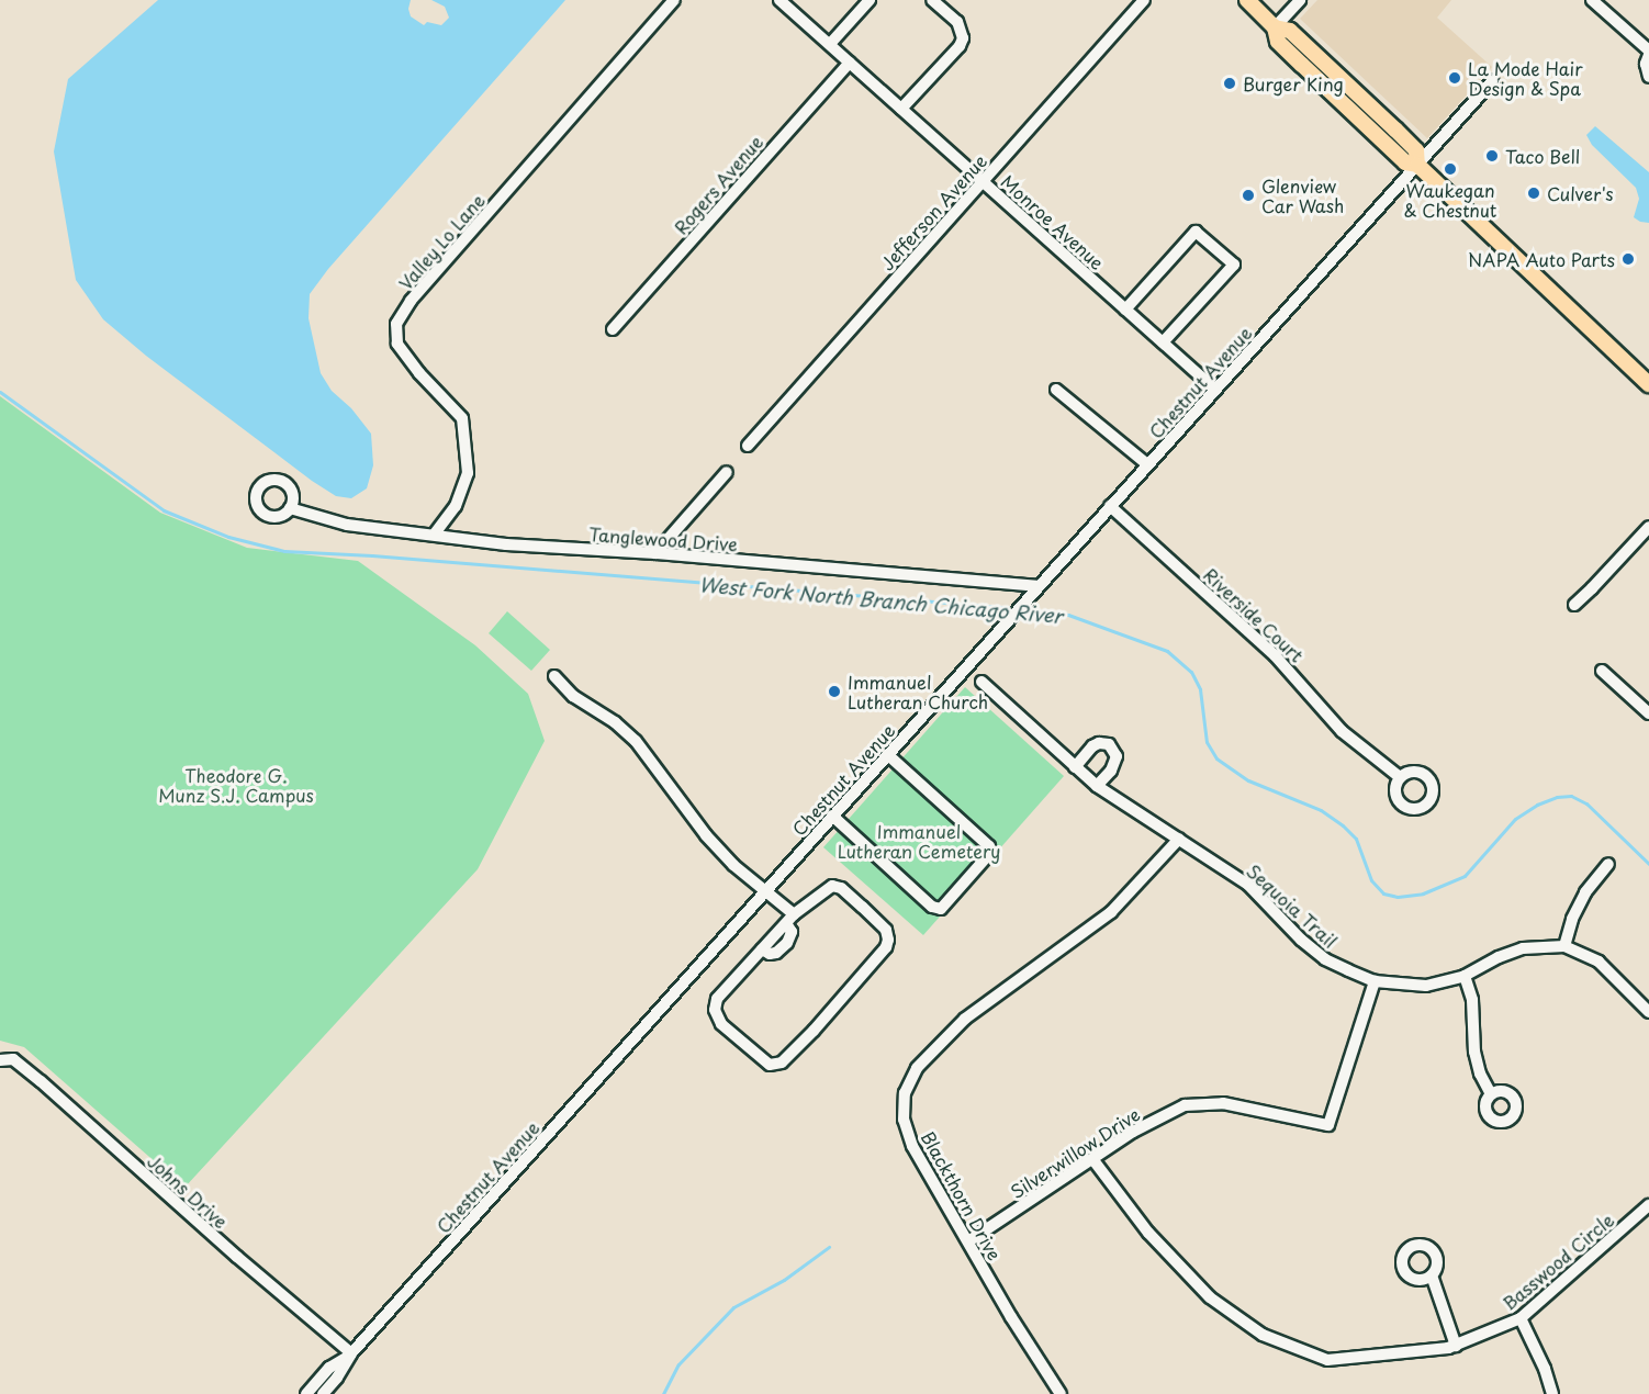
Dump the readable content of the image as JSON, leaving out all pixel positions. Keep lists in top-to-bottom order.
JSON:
{
  "streets": {
    "street": [
      "Rogers Avenue",
      "Jefferson Avenue",
      "Monroe Avenue",
      "Valley Lo Lane",
      "Chestnut Avenue",
      "Tanglewood Drive",
      "Riverside Court",
      "Sequoia Trail",
      "Silverwillow Drive",
      "Johns Drive",
      "Blackthorn Drive",
      "Basswood Circle"
    ]
  },
  "crossings": [
    ["Rogers Avenue", "Monroe Avenue"],
    ["Jefferson Avenue", "Monroe Avenue"],
    ["Monroe Avenue", "Chestnut Avenue"],
    ["Valley Lo Lane", "Tanglewood Drive"],
    ["Chestnut Avenue", "Tanglewood Drive"],
    ["Chestnut Avenue", "Riverside Court"],
    ["Chestnut Avenue", "Johns Drive"],
    ["Sequoia Trail", "Silverwillow Drive"],
    ["Sequoia Trail", "Blackthorn Drive"],
    ["Silverwillow Drive", "Blackthorn Drive"],
    ["Silverwillow Drive", "Basswood Circle"]
  ],
  "water": ["West Fork North Branch Chicago River"],
  "parks": ["Theodore G. Munz S.J. Campus", "Immanuel Lutheran Cemetery"],
  "places": [
    "La Mode Hair Design & Spa",
    "Burger King",
    "Taco Bell",
    "Waukegan & Chestnut",
    "Culver's",
    "Glenview Car Wash",
    "NAPA Auto Parts",
    "Immanuel Lutheran Church"
  ]
}
